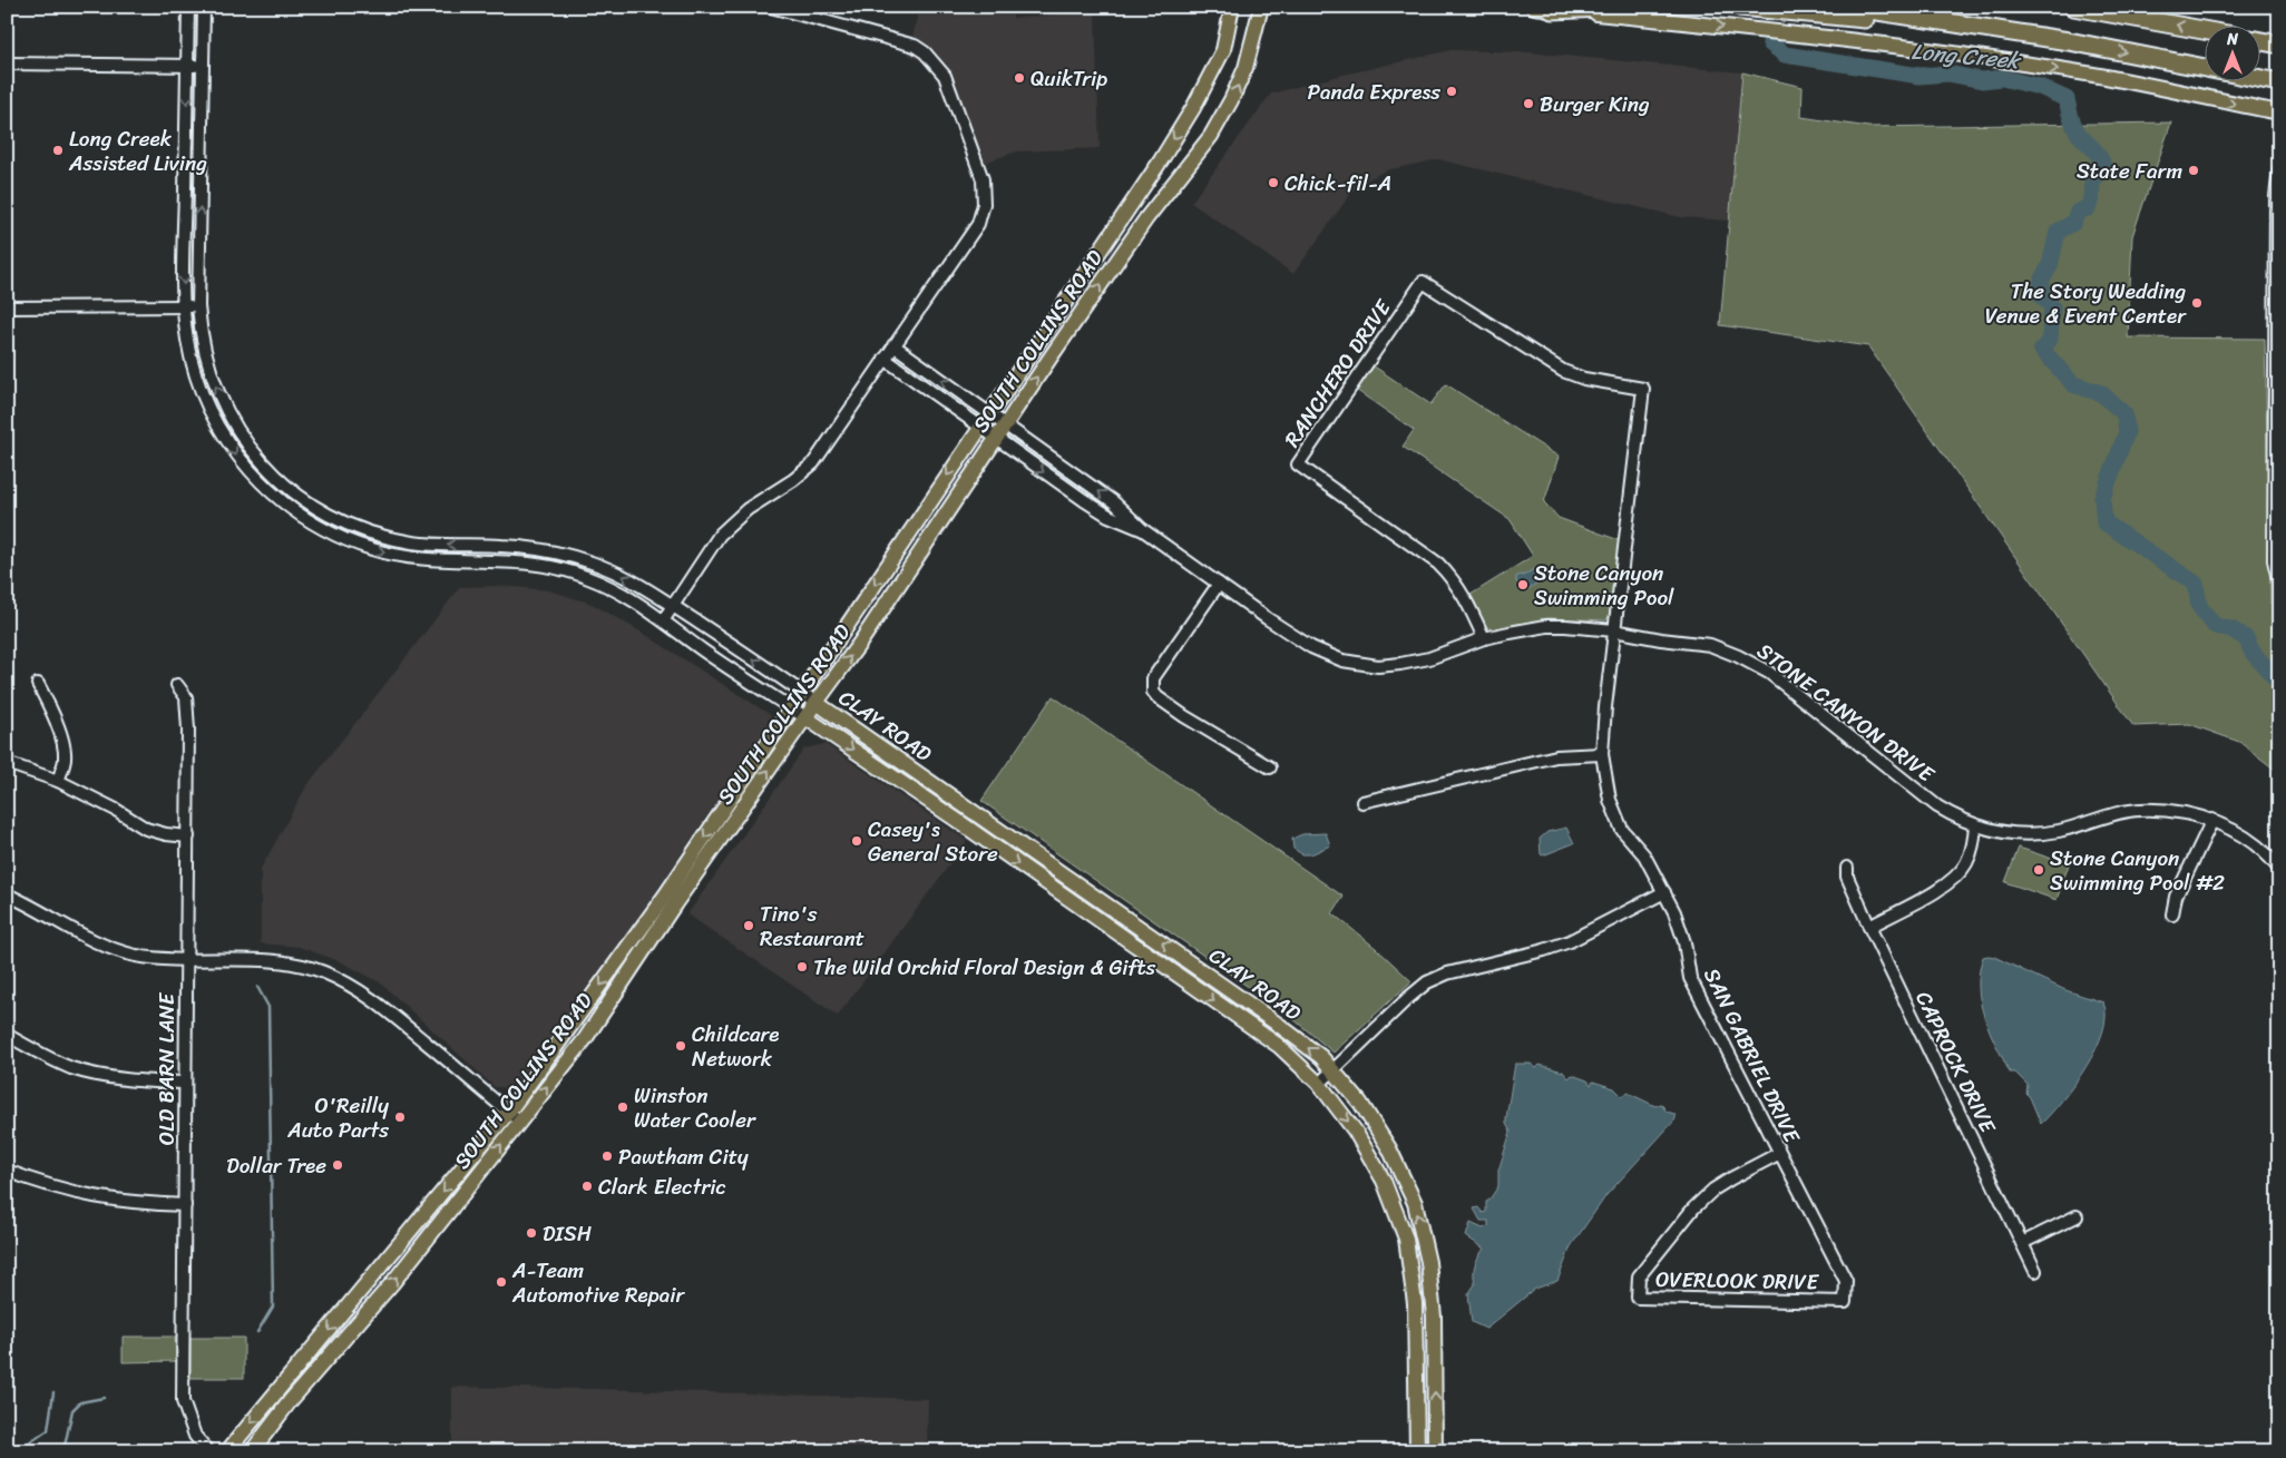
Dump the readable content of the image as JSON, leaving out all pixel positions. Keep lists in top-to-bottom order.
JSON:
{
  "streets": {
    "main road": ["SOUTH COLLINS ROAD", "CLAY ROAD"],
    "street": [
      "RANCHERO DRIVE",
      "STONE CANYON DRIVE",
      "SAN GABRIEL DRIVE",
      "CAPROCK DRIVE",
      "OLD BARN LANE",
      "OVERLOOK DRIVE"
    ]
  },
  "crossings": [
    ["SOUTH COLLINS ROAD", "STONE CANYON DRIVE"],
    ["SOUTH COLLINS ROAD", "CLAY ROAD"],
    ["RANCHERO DRIVE", "STONE CANYON DRIVE"],
    ["RANCHERO DRIVE", "SAN GABRIEL DRIVE"],
    ["STONE CANYON DRIVE", "SAN GABRIEL DRIVE"],
    ["SAN GABRIEL DRIVE", "OVERLOOK DRIVE"]
  ],
  "water": ["Long Creek"],
  "places": [
    "QuikTrip",
    "Panda Express",
    "Burger King",
    "Long Creek Assisted Living",
    "State Farm",
    "Chick-fil-A",
    "The Story Wedding Venue & Event Center",
    "Stone Canyon Swimming Pool",
    "Casey's General Store",
    "Stone Canyon Swimming Pool #2",
    "Tino's Restaurant",
    "The Wild Orchid Floral Design & Gifts",
    "Childcare Network",
    "Winston Water Cooler",
    "O'Reilly Auto Parts",
    "Pawtham City",
    "Dollar Tree",
    "Clark Electric",
    "DISH",
    "A-Team Automotive Repair"
  ],
  "north": "top"
}
